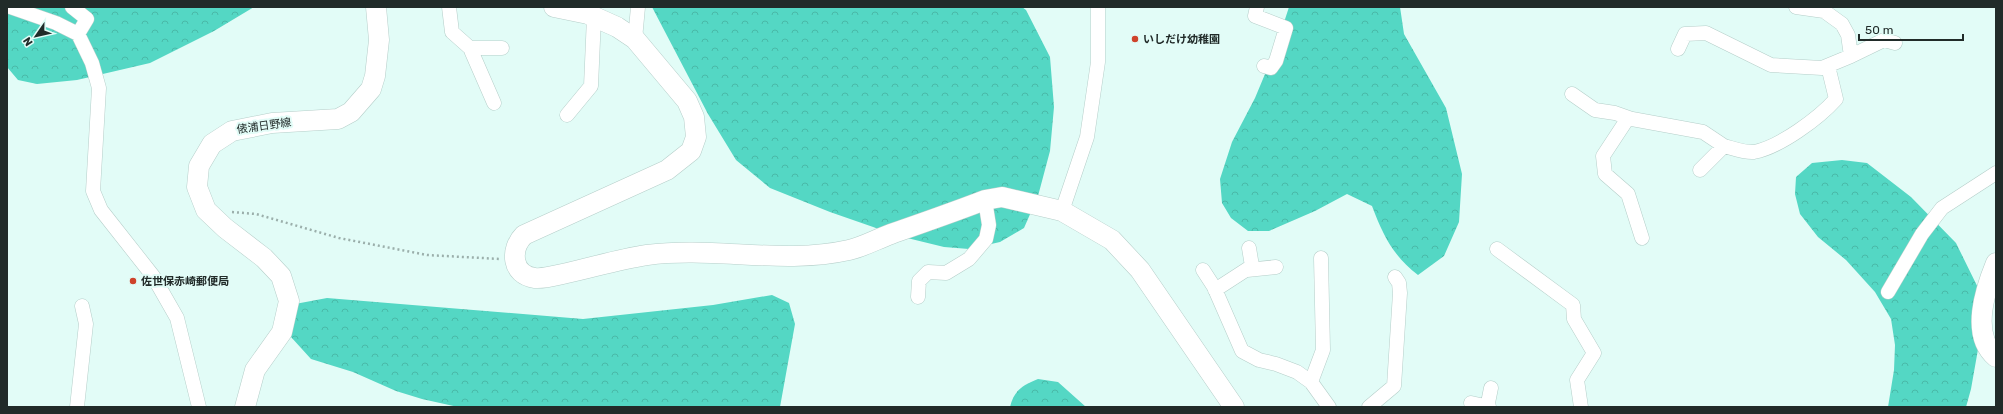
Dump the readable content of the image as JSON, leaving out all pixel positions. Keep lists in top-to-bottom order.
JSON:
{
  "streets": {
    "street": ["俵浦日野線"]
  },
  "places": ["いしだけ幼稚園", "佐世保赤崎郵便局"],
  "scale_bar": "50 m",
  "north": "bottom left"
}
